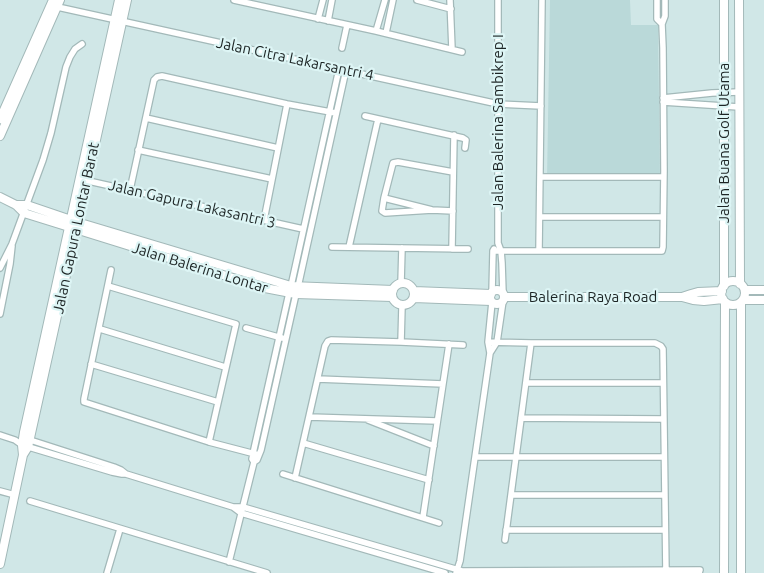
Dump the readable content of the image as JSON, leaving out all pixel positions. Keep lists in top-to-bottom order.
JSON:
{
  "streets": {
    "street": [
      "Jalan Citra Lakarsantri 4",
      "Jalan Balerina Sambikrep I",
      "Jalan Buana Golf Utama",
      "Jalan Gapura Lakasantri 3",
      "Jalan Gapura Lontar Barat",
      "Jalan Balerina Lontar",
      "Balerina Raya Road"
    ]
  },
  "crossings": [
    ["Jalan Citra Lakarsantri 4", "Jalan Balerina Sambikrep I"],
    ["Jalan Citra Lakarsantri 4", "Jalan Gapura Lontar Barat"],
    ["Jalan Balerina Sambikrep I", "Balerina Raya Road"],
    ["Jalan Buana Golf Utama", "Balerina Raya Road"],
    ["Jalan Gapura Lakasantri 3", "Jalan Gapura Lontar Barat"],
    ["Jalan Gapura Lontar Barat", "Jalan Balerina Lontar"]
  ]
}
